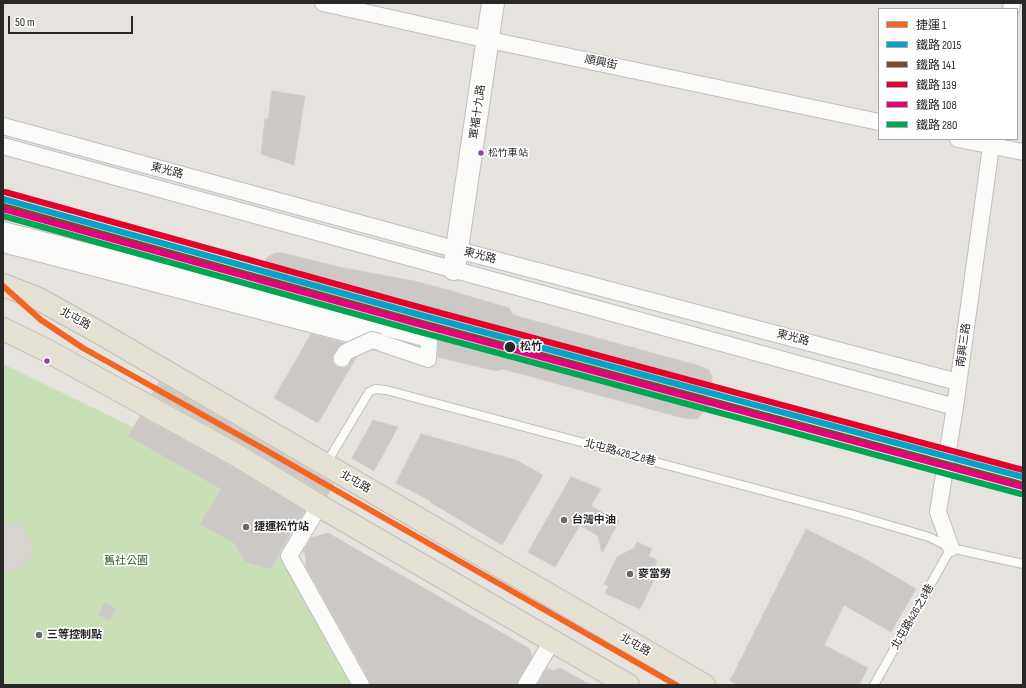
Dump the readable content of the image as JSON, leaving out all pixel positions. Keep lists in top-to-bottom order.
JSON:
{
  "streets": {
    "main road": ["北屯路"],
    "street": [
      "順興街",
      "軍福十九路",
      "東光路",
      "南興三路"
    ],
    "lane": ["北屯路426之8巷"]
  },
  "crossings": [
    ["順興街", "軍福十九路"],
    ["軍福十九路", "東光路"],
    ["東光路", "南興三路"],
    ["北屯路", "北屯路426之8巷"],
    ["南興三路", "北屯路426之8巷"]
  ],
  "parks": ["舊社公園"],
  "places": [
    "松竹車站",
    "松竹",
    "台灣中油",
    "捷運松竹站",
    "麥當勞",
    "三等控制點"
  ],
  "lines": [
    "rail line 139",
    "rail line 2015",
    "rail line 141",
    "rail line 108",
    "rail line 280",
    "metro line 1"
  ],
  "legend": [
    "捷運 1",
    "鐵路 2015",
    "鐵路 141",
    "鐵路 139",
    "鐵路 108",
    "鐵路 280"
  ],
  "scale_bar": "50 m"
}
